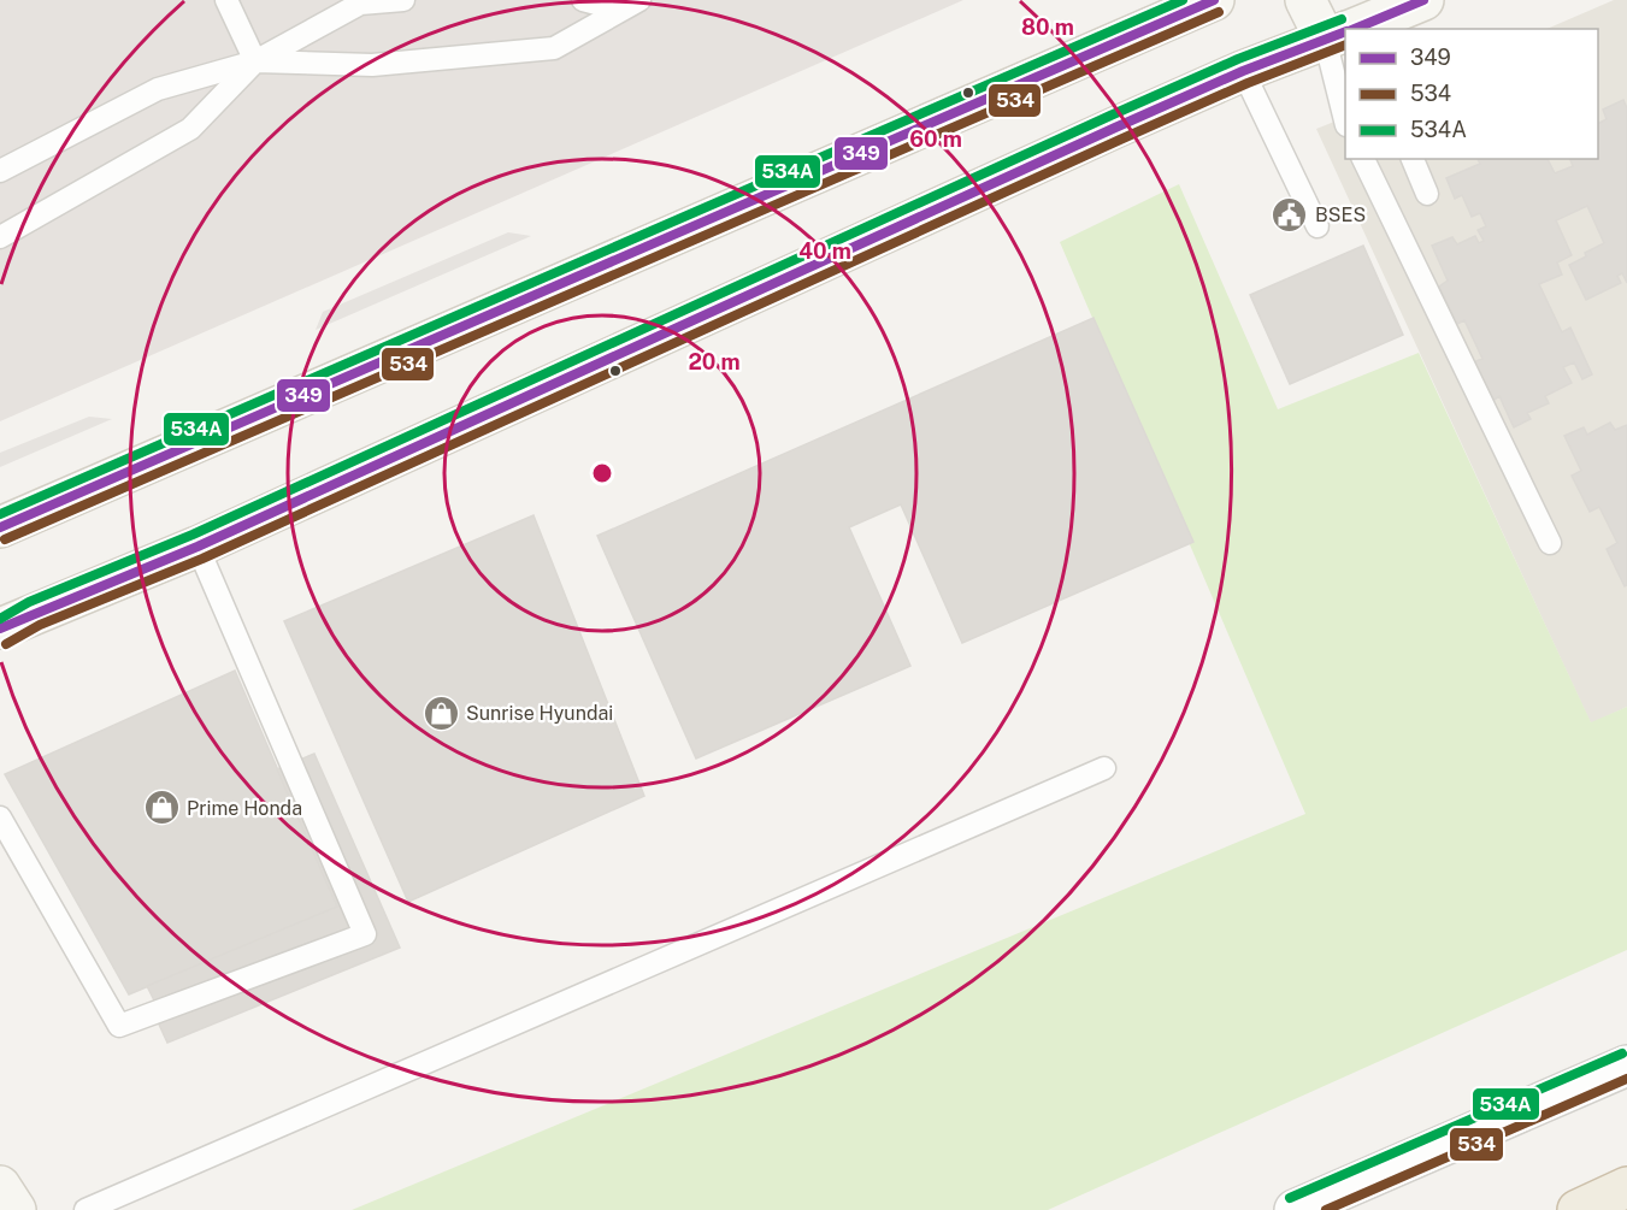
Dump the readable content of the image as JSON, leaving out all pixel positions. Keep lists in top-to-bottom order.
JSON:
{
  "places": {
    "public building": ["BSES"],
    "shop": ["Sunrise Hyundai", "Prime Honda"]
  },
  "lines": ["transit line 349", "transit line 534A", "transit line 534"],
  "legend": ["349", "534", "534A"],
  "rings": [
    "80 m",
    "60 m",
    "40 m",
    "20 m"
  ]
}
